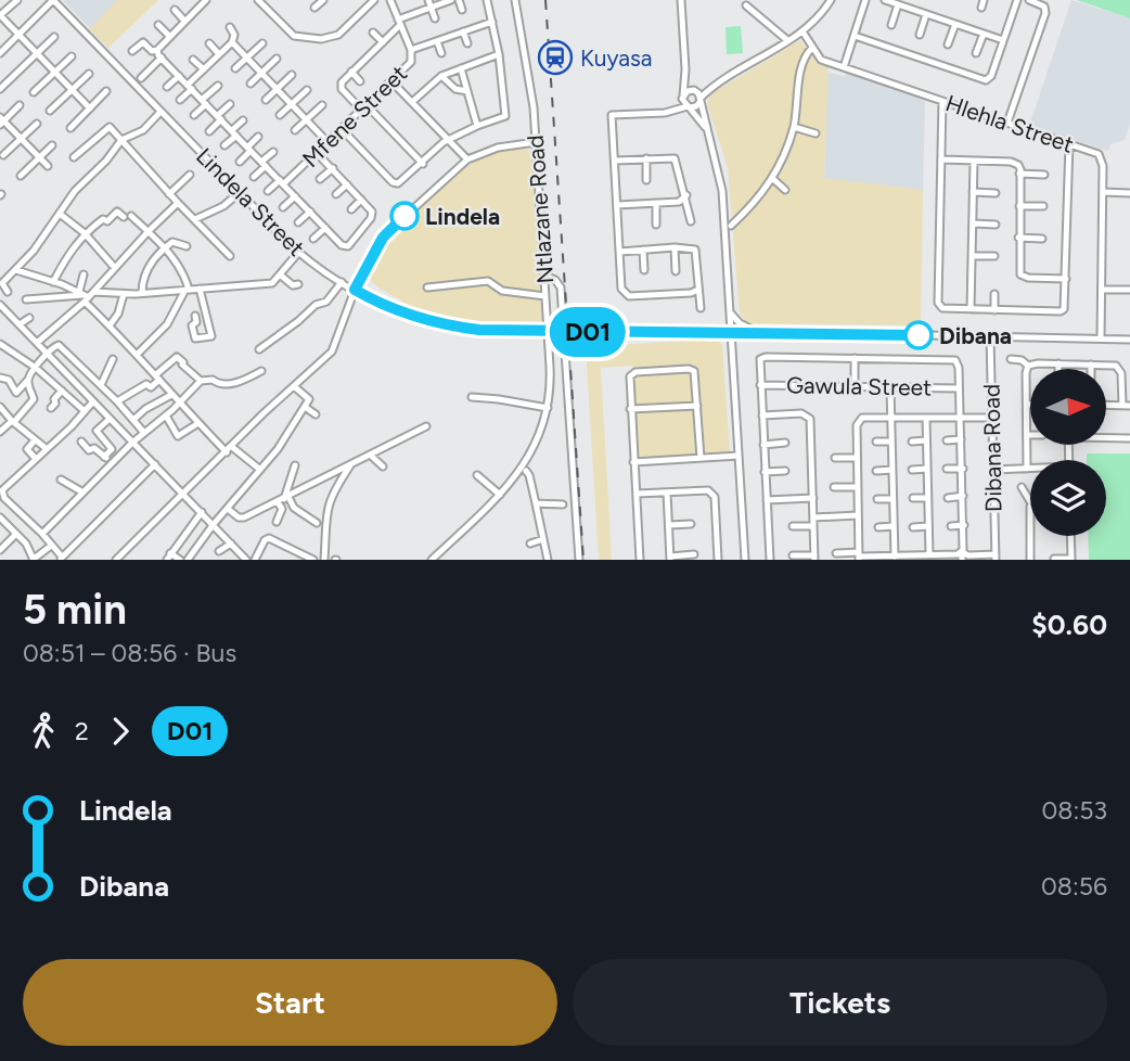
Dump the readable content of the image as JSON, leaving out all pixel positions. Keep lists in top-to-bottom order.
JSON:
{
  "streets": {
    "street": [
      "Mfene Street",
      "Hlehla Street",
      "Lindela Street",
      "Ntlazane Road",
      "Gawula Street",
      "Dibana Road"
    ]
  },
  "crossings": [
    ["Hlehla Street", "Lindela Street"],
    ["Lindela Street", "Dibana Road"]
  ],
  "places": {
    "station": ["Kuyasa"],
    "other": ["Lindela", "Dibana"]
  },
  "lines": ["bus line D01"],
  "north": "right",
  "page": {
    "on_map": "D01",
    "heading": ["5 min", "08:51 – 08:56 · Bus", "$0.60"],
    "legs": ["2", "D01"],
    "list": [
      {
        "name": "Lindela",
        "value": "08:53"
      },
      {
        "name": "Dibana",
        "value": "08:56"
      }
    ],
    "buttons": ["Start", "Tickets"]
  }
}
